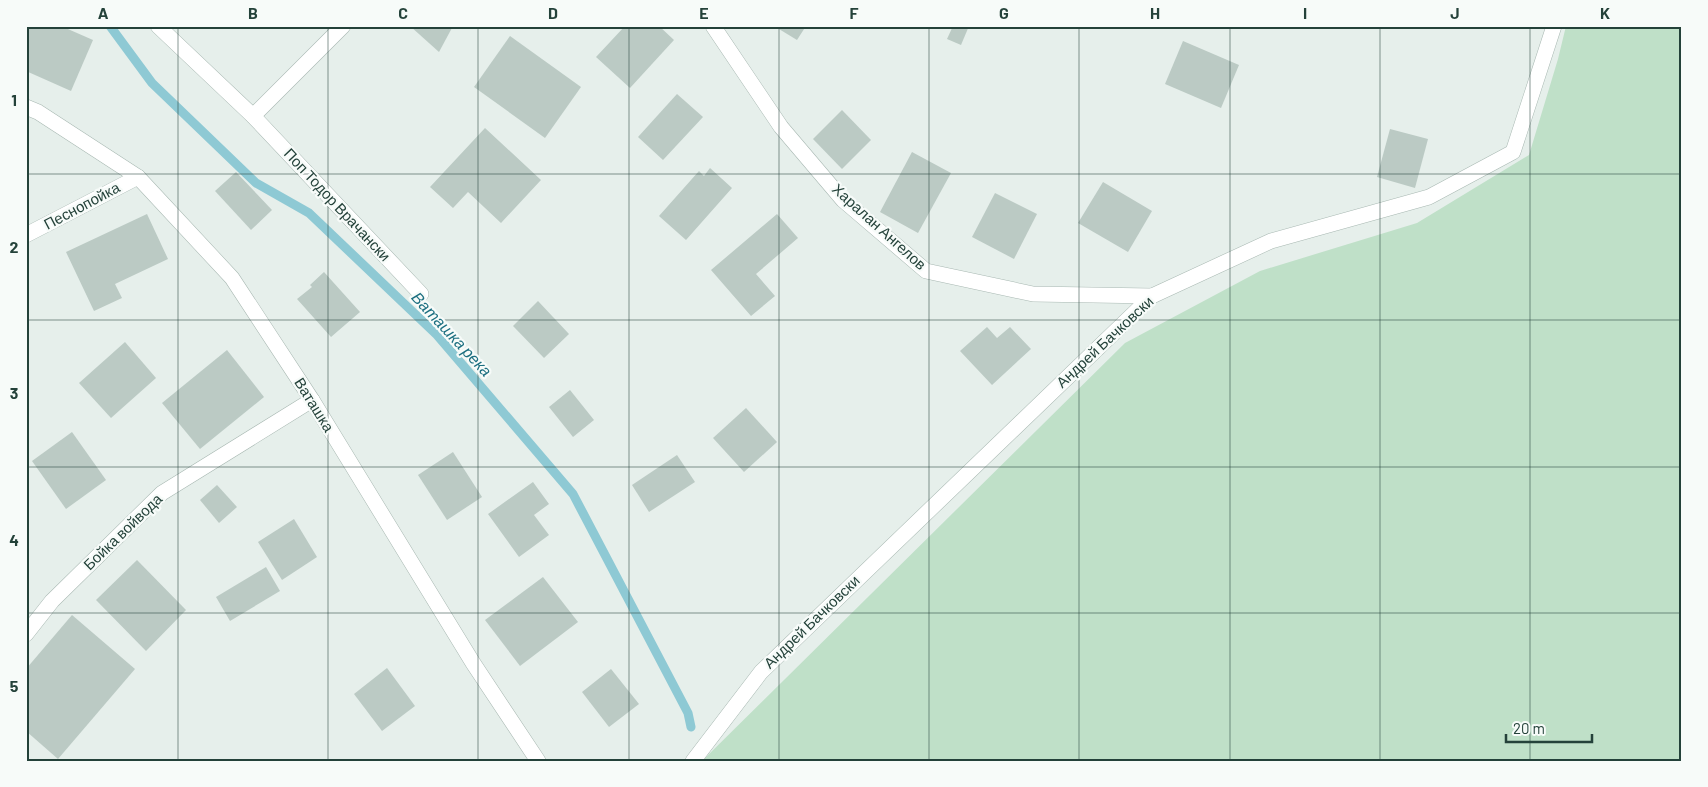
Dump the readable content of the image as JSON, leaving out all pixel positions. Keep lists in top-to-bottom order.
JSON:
{
  "streets": {
    "street": [
      "Поп Тодор Врачански",
      "Песнопойка",
      "Харалан Ангелов",
      "Андрей Бачковски",
      "Ваташка",
      "Бойка войвода"
    ]
  },
  "crossings": [
    ["Песнопойка", "Ваташка"],
    ["Харалан Ангелов", "Андрей Бачковски"],
    ["Ваташка", "Бойка войвода"]
  ],
  "water": ["Ваташка река"],
  "scale_bar": "20 m",
  "grid": {
    "columns": [
      "A",
      "B",
      "C",
      "D",
      "E",
      "F",
      "G",
      "H",
      "I",
      "J",
      "K"
    ],
    "rows": [
      "1",
      "2",
      "3",
      "4",
      "5"
    ]
  }
}
